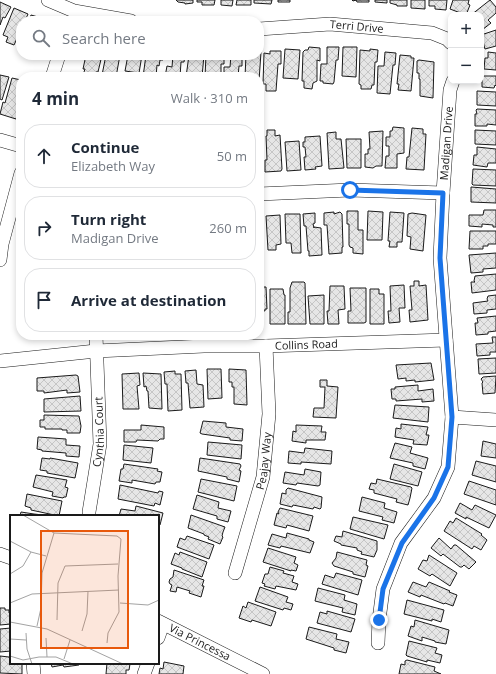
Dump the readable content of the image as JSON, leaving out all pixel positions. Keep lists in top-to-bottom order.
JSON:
{
  "streets": {
    "street": [
      "Terri Drive",
      "Madigan Drive",
      "Collins Road",
      "Cynthia Court",
      "Peajay Way",
      "Via Princessa"
    ]
  },
  "crossings": [
    ["Madigan Drive", "Collins Road"],
    ["Collins Road", "Cynthia Court"],
    ["Collins Road", "Peajay Way"]
  ],
  "page": {
    "map_buttons": ["+", "−"],
    "search": "Search here",
    "heading": ["4 min", "Walk · 310 m"],
    "list": [
      ["Continue", "Elizabeth Way", "50 m"],
      ["Turn right", "Madigan Drive", "260 m"],
      "Arrive at destination"
    ]
  }
}
